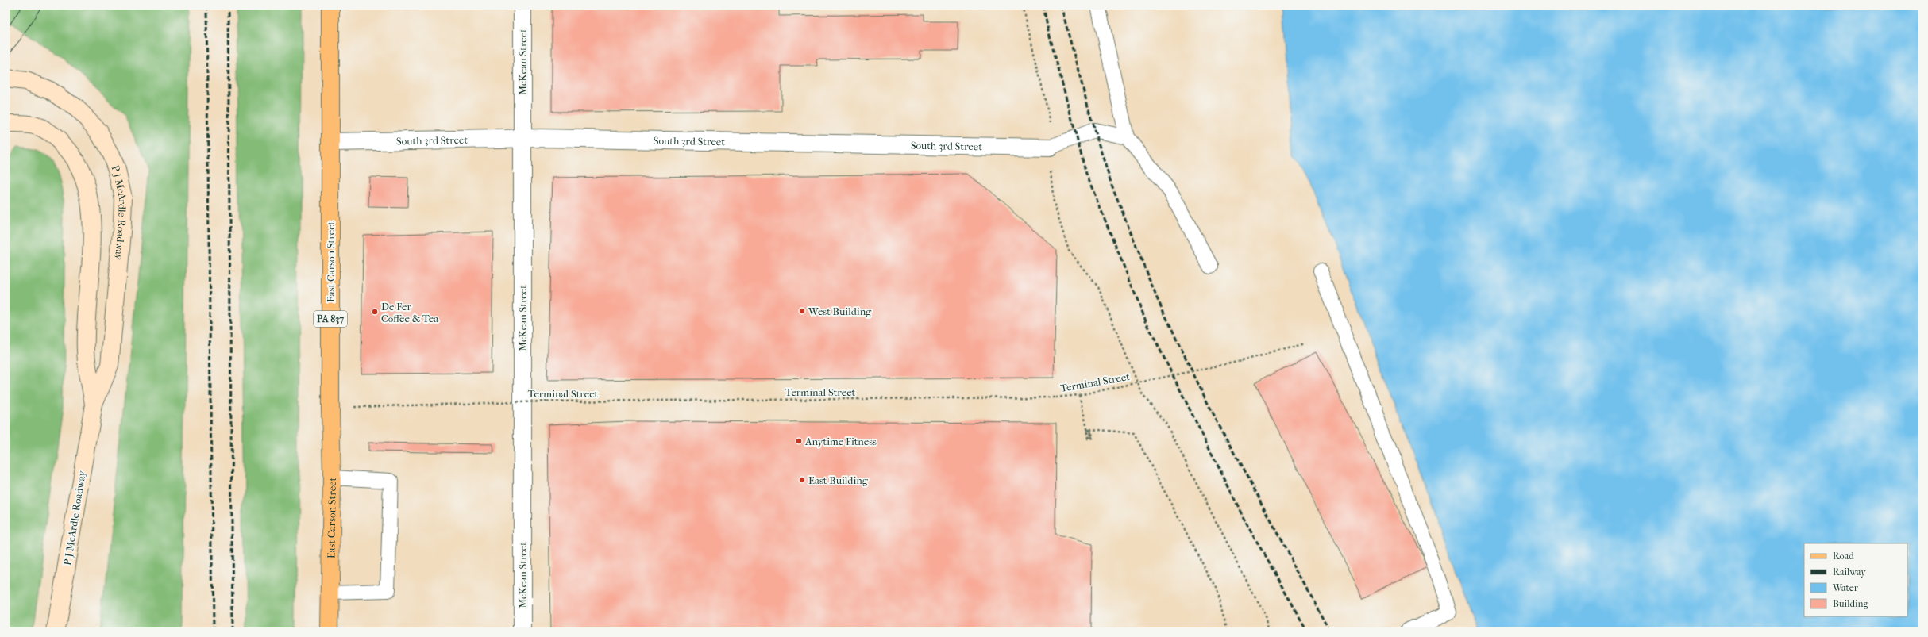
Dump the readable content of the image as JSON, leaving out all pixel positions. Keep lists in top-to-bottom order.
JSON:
{
  "streets": {
    "main road": ["P J McArdle Roadway", "East Carson Street", "PA 837"],
    "street": ["McKean Street", "South 3rd Street"],
    "path": ["Terminal Street"]
  },
  "crossings": [
    ["McKean Street", "South 3rd Street"],
    ["South 3rd Street", "East Carson Street"],
    ["East Carson Street", "Terminal Street"]
  ],
  "places": [
    "West Building",
    "De Fer Coffee & Tea",
    "Anytime Fitness",
    "East Building"
  ],
  "legend": [
    "Road",
    "Railway",
    "Water",
    "Building"
  ]
}
